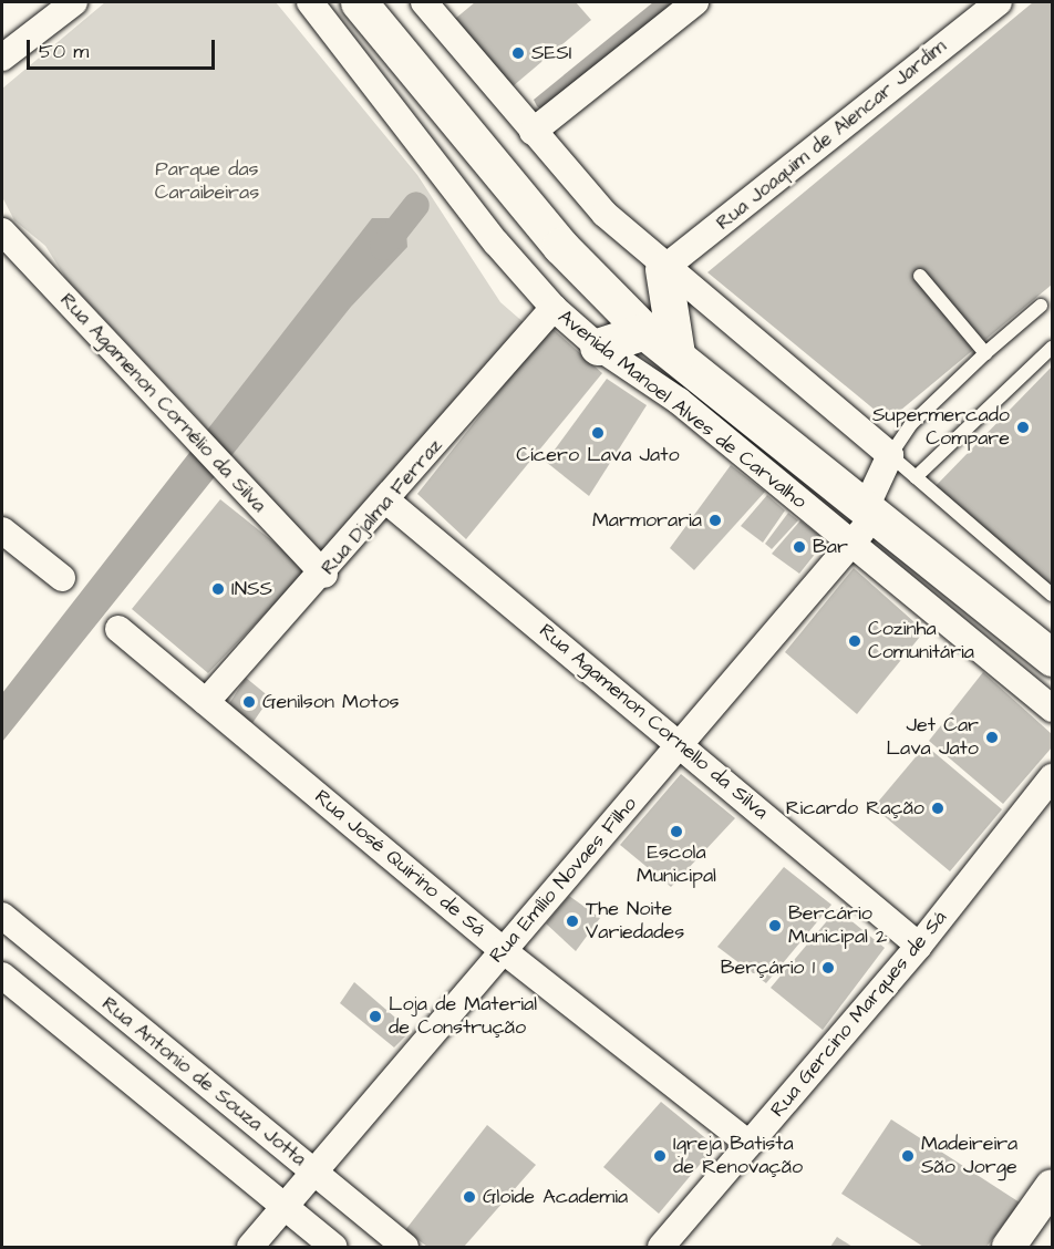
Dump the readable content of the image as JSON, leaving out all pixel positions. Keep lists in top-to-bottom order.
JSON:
{
  "streets": {
    "main road": ["Avenida Manoel Alves de Carvalho"],
    "street": [
      "Rua Joaquim de Alencar Jardim",
      "Rua Agamenon Cornélio da Silva",
      "Rua Djalma Ferraz",
      "Rua Agamenon Cornello da Silva",
      "Rua José Quirino de Sá",
      "Rua Emílio Novaes Filho",
      "Rua Gercino Marques de Sá",
      "Rua Antonio de Souza Jotta"
    ]
  },
  "crossings": [
    ["Rua Agamenon Cornélio da Silva", "Rua Djalma Ferraz"],
    ["Avenida Manoel Alves de Carvalho", "Rua Djalma Ferraz"],
    ["Avenida Manoel Alves de Carvalho", "Rua Emílio Novaes Filho"],
    ["Rua Djalma Ferraz", "Rua Agamenon Cornello da Silva"],
    ["Rua Djalma Ferraz", "Rua José Quirino de Sá"],
    ["Rua Agamenon Cornello da Silva", "Rua Emílio Novaes Filho"],
    ["Rua Agamenon Cornello da Silva", "Rua Gercino Marques de Sá"],
    ["Rua José Quirino de Sá", "Rua Emílio Novaes Filho"],
    ["Rua José Quirino de Sá", "Rua Gercino Marques de Sá"],
    ["Rua Emílio Novaes Filho", "Rua Antonio de Souza Jotta"]
  ],
  "parks": ["Parque das Caraibeiras"],
  "places": [
    "SESI",
    "Supermercado Compare",
    "Cícero Lava Jato",
    "Marmoraria",
    "Bar",
    "INSS",
    "Cozinha Comunitária",
    "Genilson Motos",
    "Jet Car Lava Jato",
    "Ricardo Ração",
    "Escola Municipal",
    "The Noite Variedades",
    "Bercário Municipal 2",
    "Berçário 1",
    "Loja de Material de Construção",
    "Igreja Batista de Renovação",
    "Madeireira São Jorge",
    "Gloide Academia"
  ],
  "scale_bar": "50 m"
}
